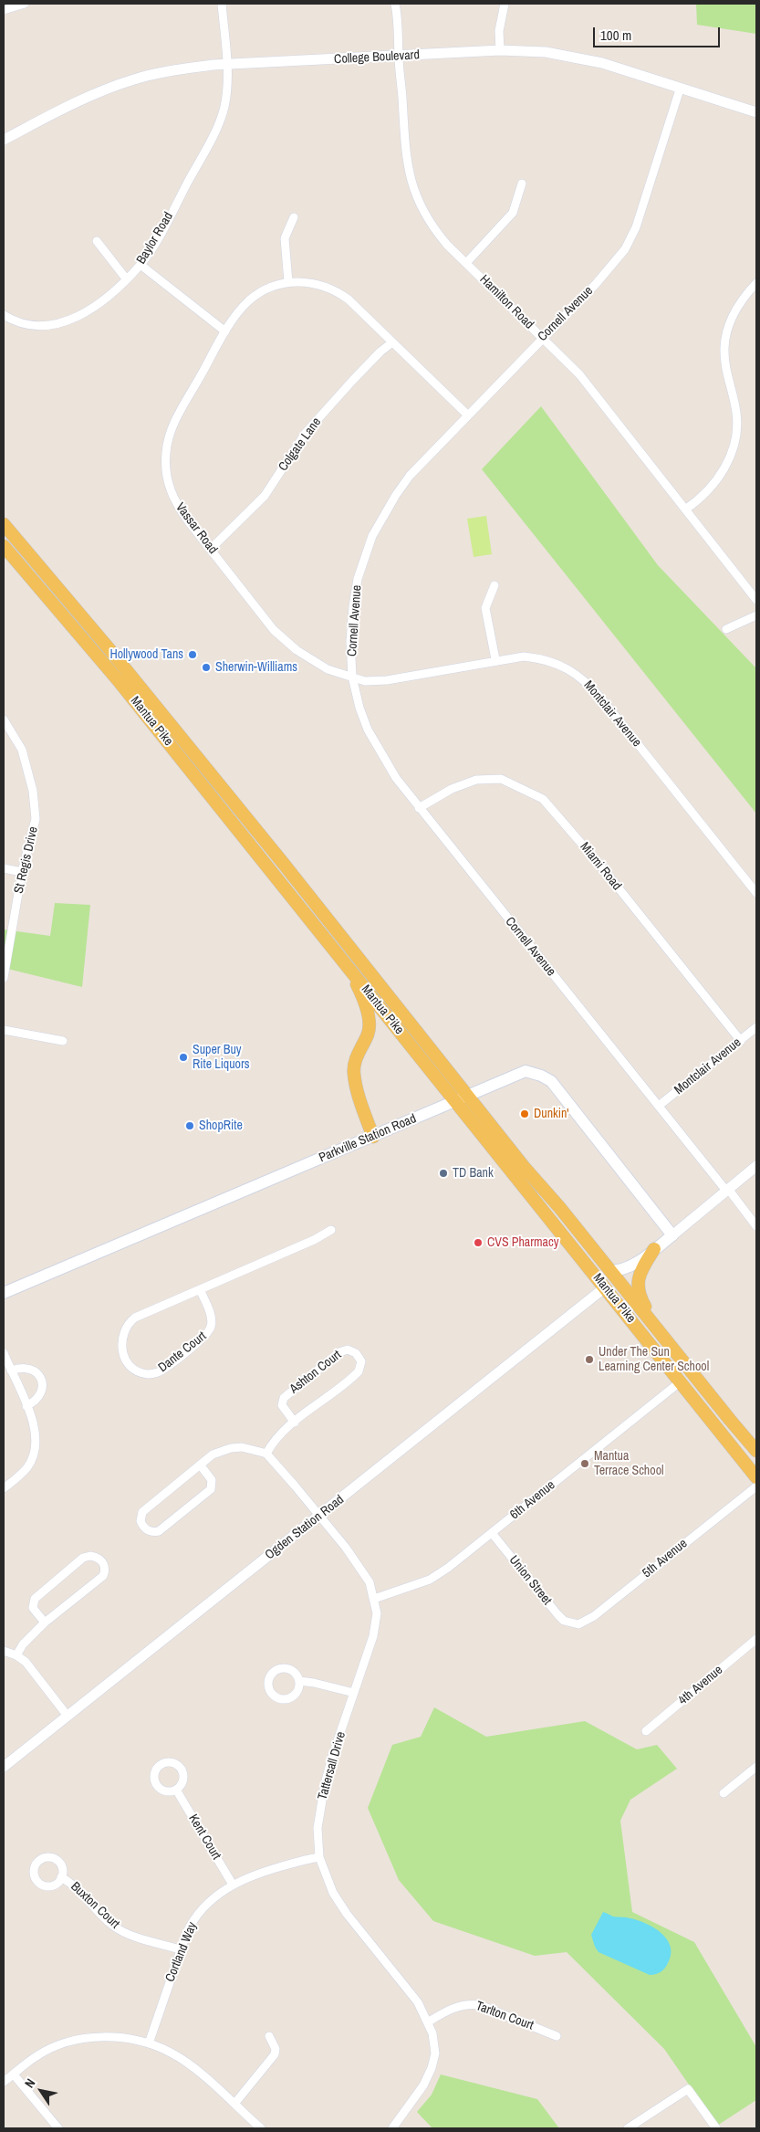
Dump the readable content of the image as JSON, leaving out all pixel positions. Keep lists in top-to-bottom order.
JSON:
{
  "streets": {
    "main road": ["Mantua Pike", "Parkville Station Road"],
    "street": [
      "College Boulevard",
      "Baylor Road",
      "Hamilton Road",
      "Cornell Avenue",
      "Colgate Lane",
      "Vassar Road",
      "Montclair Avenue",
      "St Regis Drive",
      "Miami Road",
      "Dante Court",
      "Ashton Court",
      "6th Avenue",
      "Ogden Station Road",
      "5th Avenue",
      "Union Street",
      "4th Avenue",
      "Tattersall Drive",
      "Kent Court",
      "Buxton Court",
      "Cortland Way",
      "Tarlton Court"
    ]
  },
  "crossings": [
    ["College Boulevard", "Baylor Road"],
    ["College Boulevard", "Hamilton Road"],
    ["College Boulevard", "Cornell Avenue"],
    ["Hamilton Road", "Cornell Avenue"],
    ["Cornell Avenue", "Vassar Road"],
    ["Cornell Avenue", "Montclair Avenue"],
    ["Cornell Avenue", "Miami Road"],
    ["Colgate Lane", "Vassar Road"],
    ["Vassar Road", "Montclair Avenue"],
    ["Montclair Avenue", "Miami Road"],
    ["Mantua Pike", "Parkville Station Road"],
    ["Mantua Pike", "6th Avenue"],
    ["Mantua Pike", "Ogden Station Road"],
    ["Ashton Court", "Tattersall Drive"],
    ["6th Avenue", "Union Street"],
    ["6th Avenue", "Tattersall Drive"],
    ["Ogden Station Road", "Tattersall Drive"],
    ["5th Avenue", "Union Street"],
    ["Tattersall Drive", "Cortland Way"],
    ["Tattersall Drive", "Tarlton Court"],
    ["Kent Court", "Cortland Way"],
    ["Buxton Court", "Cortland Way"]
  ],
  "places": [
    "Hollywood Tans",
    "Sherwin-Williams",
    "Super Buy Rite Liquors",
    "Dunkin'",
    "ShopRite",
    "TD Bank",
    "CVS Pharmacy",
    "Under The Sun Learning Center School",
    "Mantua Terrace School"
  ],
  "scale_bar": "100 m",
  "north": "top left"
}
